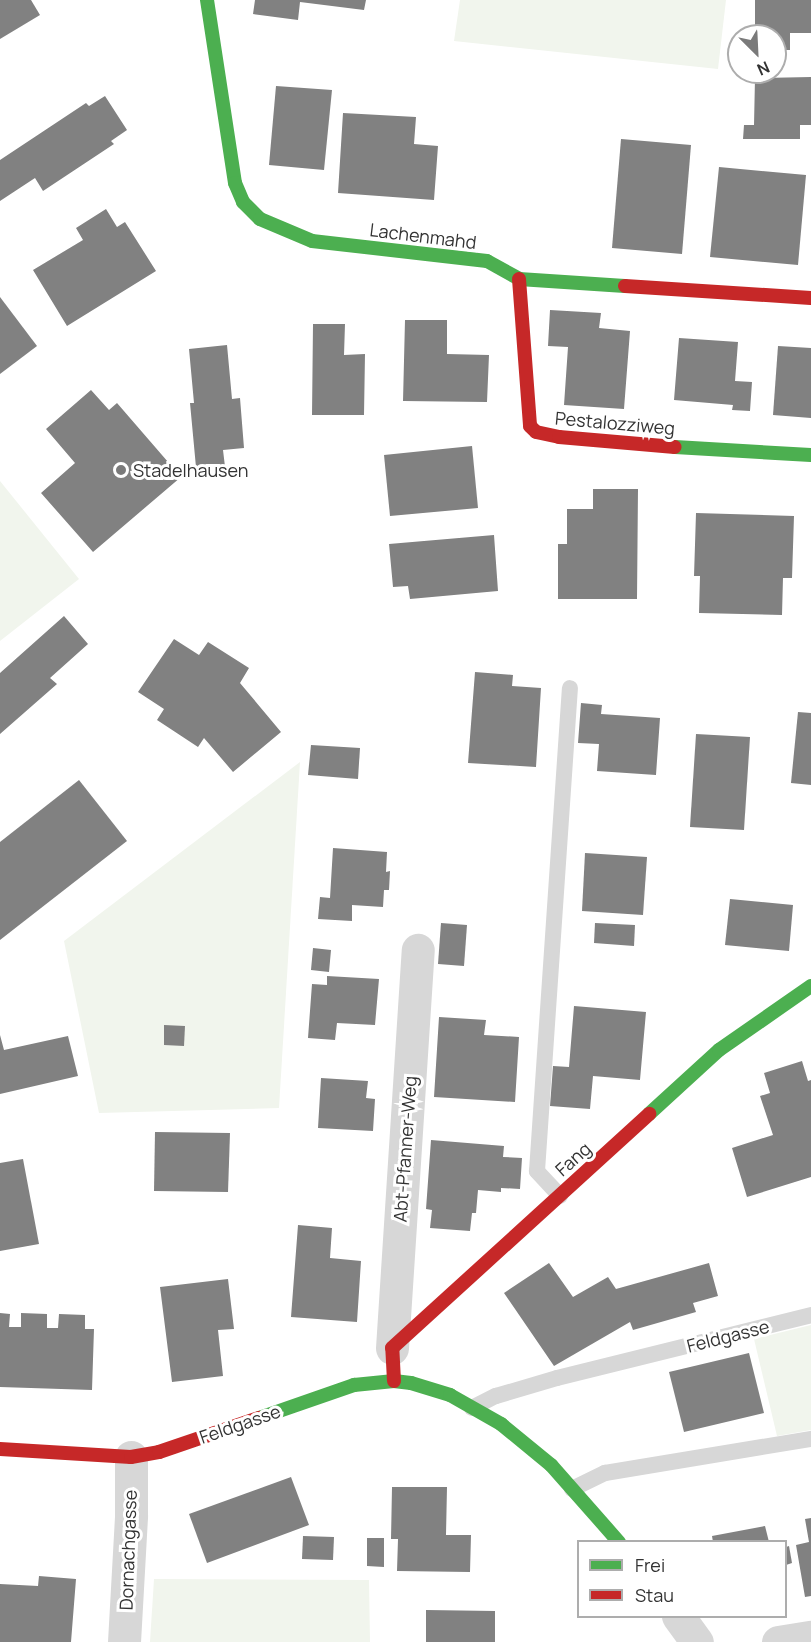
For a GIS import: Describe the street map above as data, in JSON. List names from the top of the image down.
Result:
{
  "streets": {
    "street": [
      "Lachenmahd",
      "Pestalozziweg",
      "Abt-Pfanner-Weg",
      "Fang",
      "Feldgasse",
      "Dornachgasse"
    ]
  },
  "crossings": [
    ["Lachenmahd", "Pestalozziweg"],
    ["Abt-Pfanner-Weg", "Fang"],
    ["Feldgasse", "Dornachgasse"]
  ],
  "places": ["Stadelhausen"],
  "legend": ["Frei", "Stau"],
  "north": "bottom right"
}
